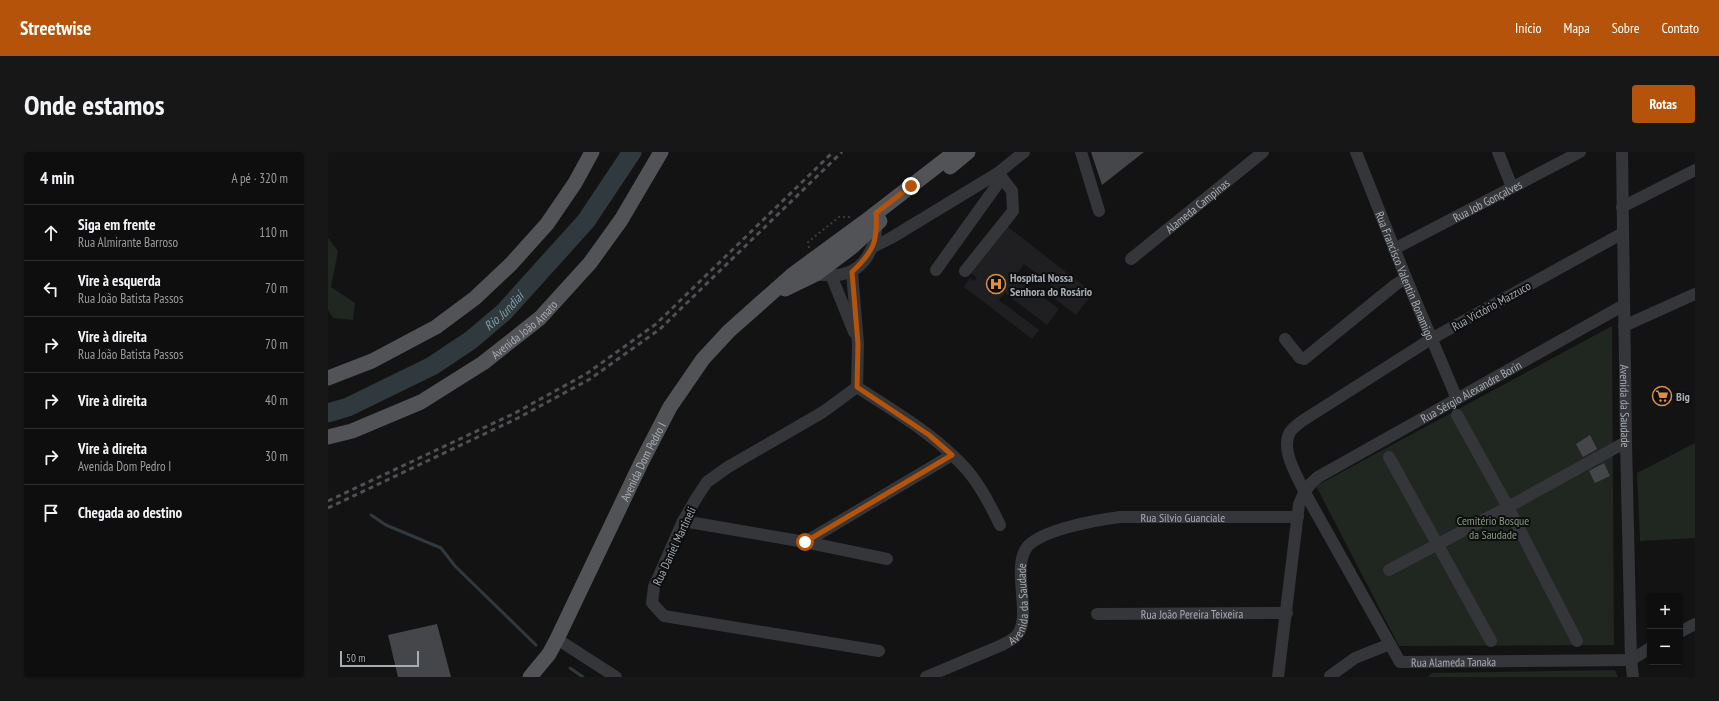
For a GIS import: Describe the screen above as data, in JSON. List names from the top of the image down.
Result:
{
  "streets": {
    "main road": ["Avenida João Amato", "Avenida Dom Pedro I"],
    "street": [
      "Rua Job Gonçalves",
      "Alameda Campinas",
      "Rua Francisco Valentin Bonamigo",
      "Rua Victório Mazzuco",
      "Rua Sérgio Alexandre Borin",
      "Avenida da Saudade",
      "Rua Silvio Guanciale",
      "Rua Daniel Martineli",
      "Rua João Pereira Teixeira",
      "Rua Alameda Tanaka"
    ]
  },
  "crossings": [
    ["Rua Job Gonçalves", "Rua Francisco Valentin Bonamigo"],
    ["Rua Francisco Valentin Bonamigo", "Rua Victório Mazzuco"],
    ["Rua Francisco Valentin Bonamigo", "Rua Sérgio Alexandre Borin"],
    ["Rua Victório Mazzuco", "Rua Sérgio Alexandre Borin"],
    ["Rua Victório Mazzuco", "Avenida da Saudade"],
    ["Rua Victório Mazzuco", "Rua Alameda Tanaka"],
    ["Rua Sérgio Alexandre Borin", "Avenida da Saudade"],
    ["Rua Sérgio Alexandre Borin", "Rua Alameda Tanaka"],
    ["Avenida da Saudade", "Rua Silvio Guanciale"],
    ["Avenida da Saudade", "Rua Alameda Tanaka"]
  ],
  "water": ["Rio Jundiaí"],
  "parks": ["Cemitério Bosque da Saudade"],
  "places": {
    "hospital": ["Hospital Nossa Senhora do Rosário"],
    "supermarket": ["Big"]
  },
  "scale_bar": "50 m",
  "page": {
    "header": "Streetwise",
    "nav": [
      "Início",
      "Mapa",
      "Sobre",
      "Contato"
    ],
    "buttons": "Rotas",
    "title": "Onde estamos",
    "heading": ["4 min", "A pé · 320 m"],
    "list": [
      ["Siga em frente", "Rua Almirante Barroso", "110 m"],
      ["Vire à esquerda", "Rua João Batista Passos", "70 m"],
      ["Vire à direita", "Rua João Batista Passos", "70 m"],
      ["Vire à direita", "40 m"],
      ["Vire à direita", "Avenida Dom Pedro I", "30 m"],
      "Chegada ao destino"
    ],
    "map_buttons": ["+", "−"],
    "scale": "50 m"
  }
}
